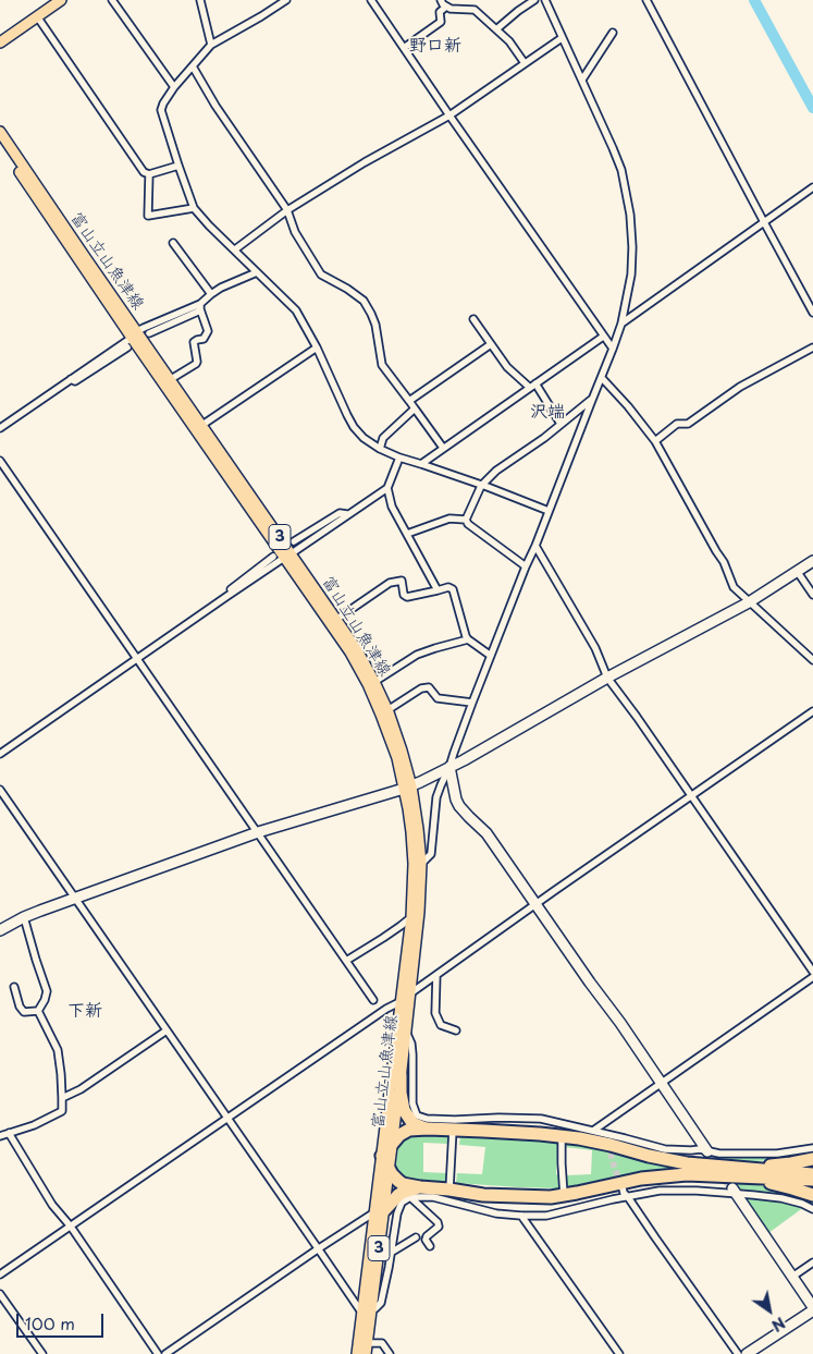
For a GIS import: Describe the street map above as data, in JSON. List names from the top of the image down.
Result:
{
  "streets": {
    "main road": ["富山立山魚津線", "3"]
  },
  "districts": ["野口新", "沢端", "下新"],
  "scale_bar": "100 m",
  "north": "bottom right"
}
